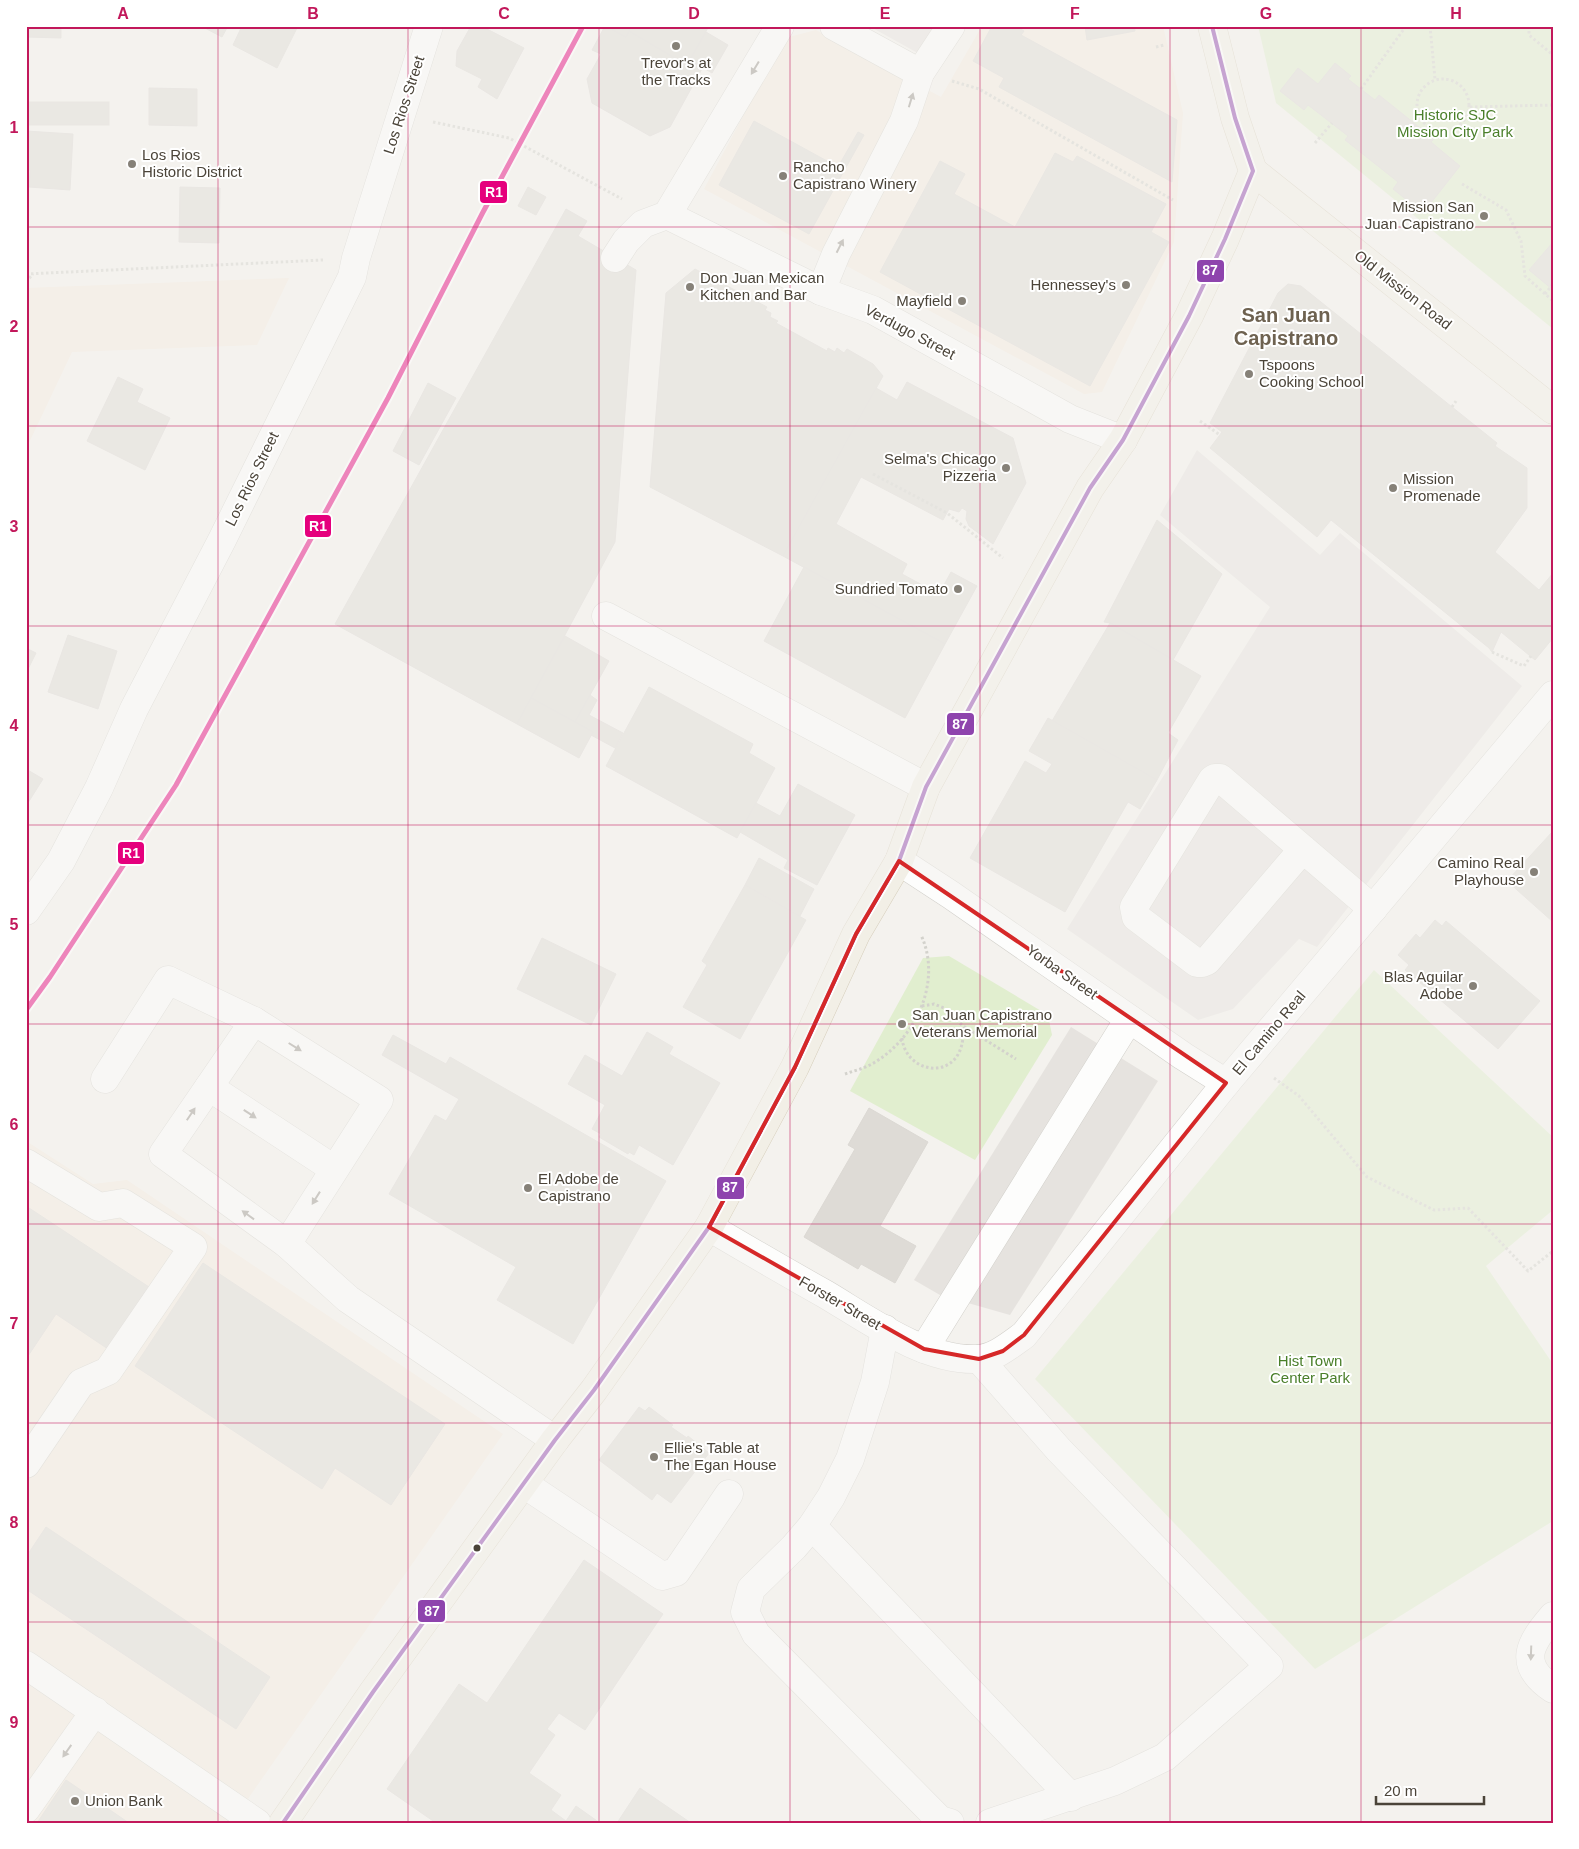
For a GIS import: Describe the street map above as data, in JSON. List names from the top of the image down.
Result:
{
  "streets": {
    "main road": ["Old Mission Road"],
    "street": [
      "Los Rios Street",
      "Verdugo Street",
      "Yorba Street",
      "El Camino Real",
      "Forster Street"
    ]
  },
  "crossings": [
    ["Yorba Street", "El Camino Real"],
    ["El Camino Real", "Forster Street"]
  ],
  "districts": ["San Juan Capistrano"],
  "parks": ["Historic SJC Mission City Park", "Hist Town Center Park"],
  "places": [
    "Trevor's at the Tracks",
    "Los Rios Historic District",
    "Rancho Capistrano Winery",
    "Mission San Juan Capistrano",
    "Hennessey's",
    "Don Juan Mexican Kitchen and Bar",
    "Mayfield",
    "Tspoons Cooking School",
    "Selma's Chicago Pizzeria",
    "Mission Promenade",
    "Sundried Tomato",
    "Camino Real Playhouse",
    "Blas Aguilar Adobe",
    "San Juan Capistrano Veterans Memorial",
    "El Adobe de Capistrano",
    "Ellie's Table at The Egan House",
    "Union Bank"
  ],
  "lines": ["transit line R1", "transit line 87"],
  "scale_bar": "20 m",
  "grid": {
    "columns": [
      "A",
      "B",
      "C",
      "D",
      "E",
      "F",
      "G",
      "H"
    ],
    "rows": [
      "1",
      "2",
      "3",
      "4",
      "5",
      "6",
      "7",
      "8",
      "9"
    ]
  }
}
